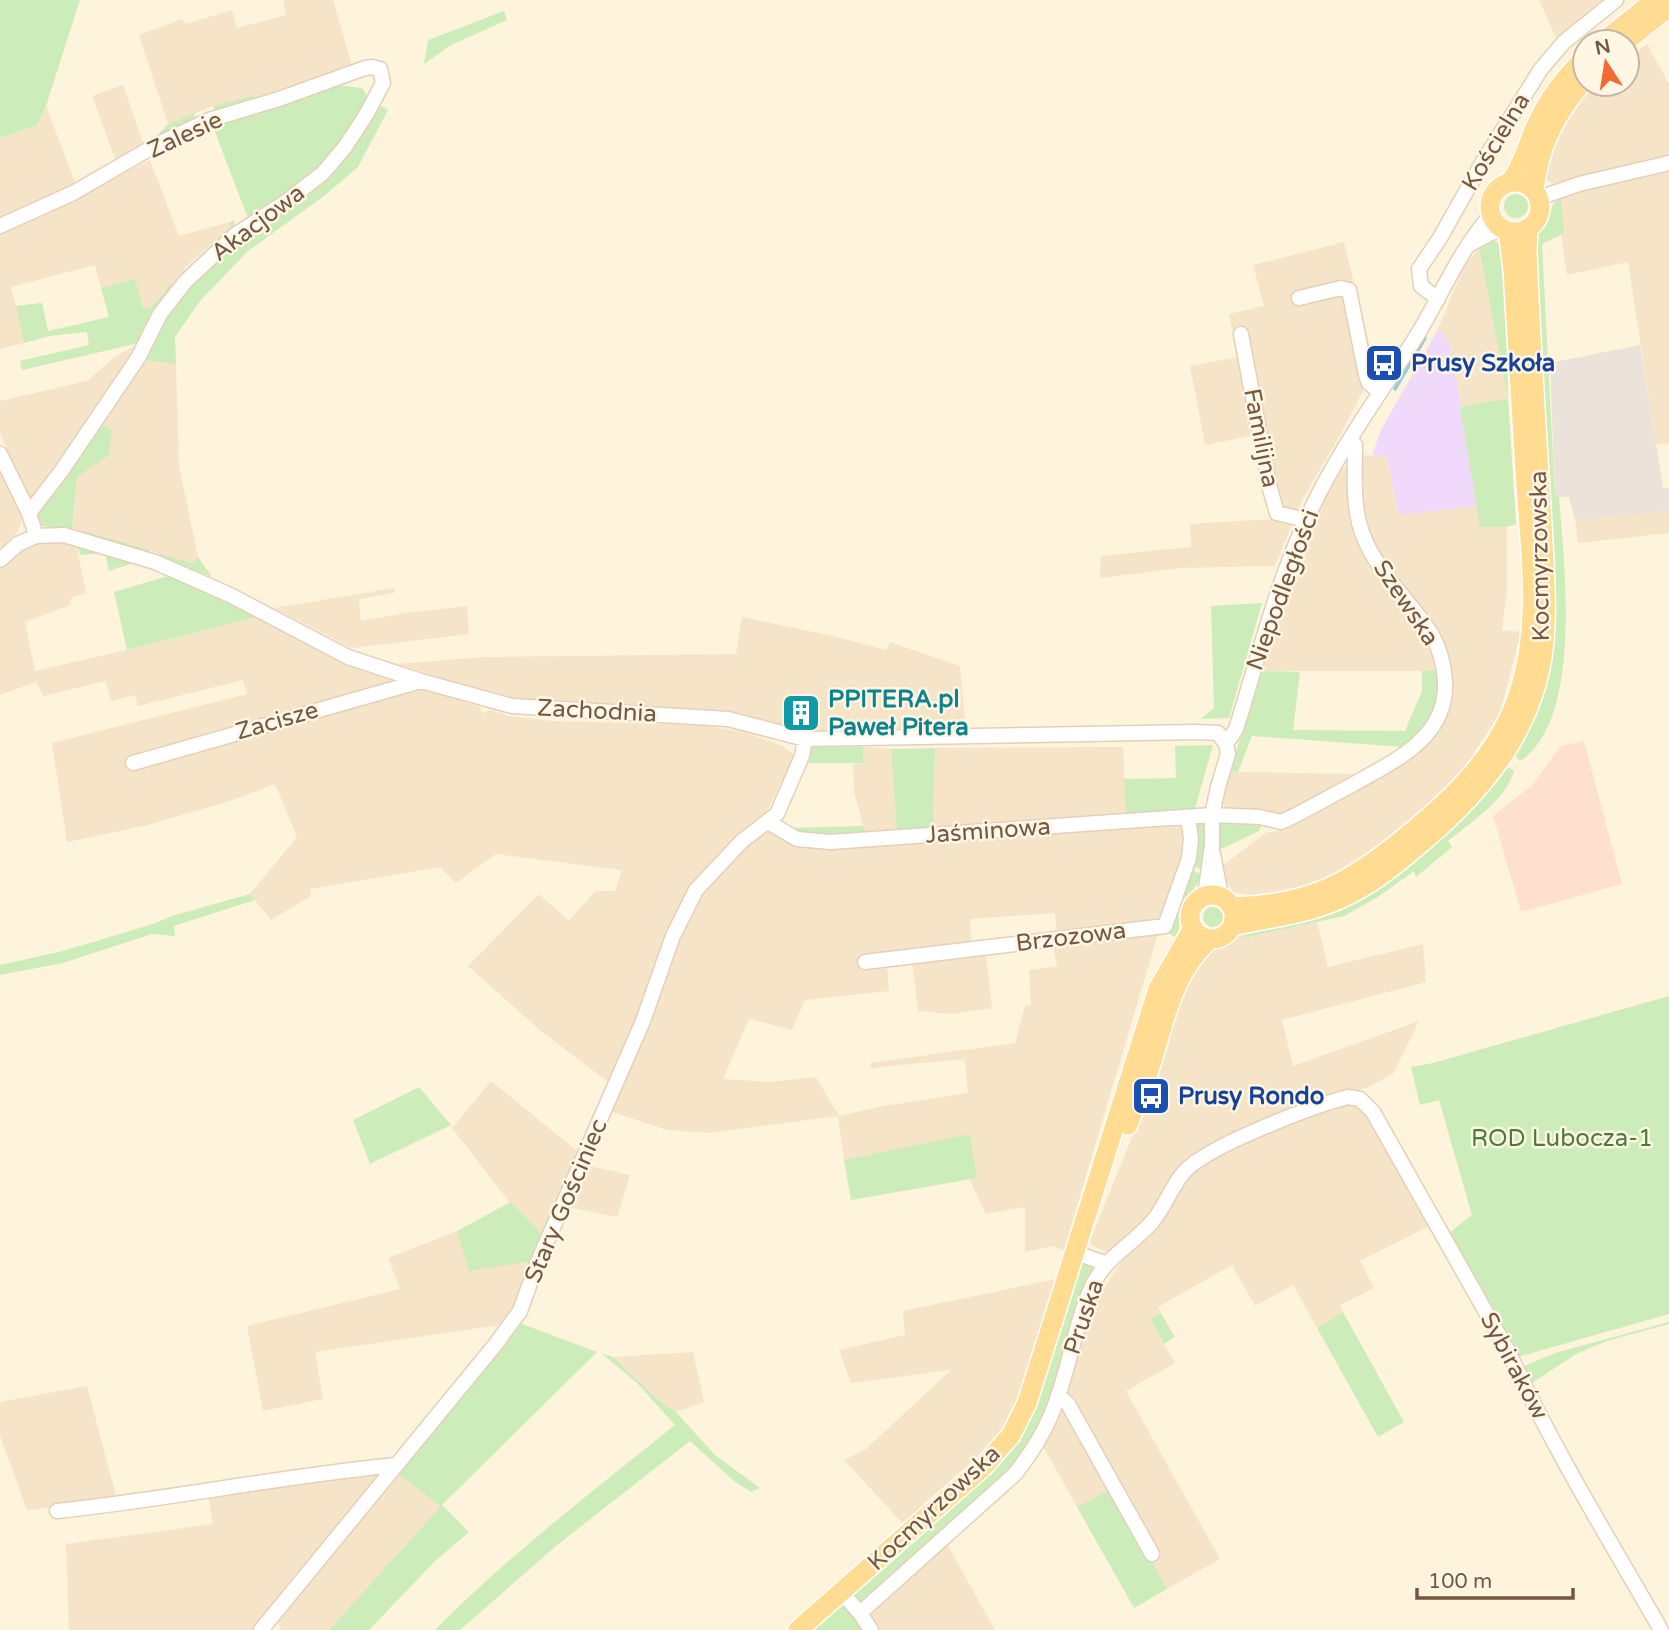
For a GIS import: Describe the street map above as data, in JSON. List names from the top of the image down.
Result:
{
  "streets": {
    "main road": ["Kocmyrzowska"],
    "street": [
      "Zalesie",
      "Kościelna",
      "Akacjowa",
      "Familijna",
      "Niepodległości",
      "Szewska",
      "Zachodnia",
      "Zacisze",
      "Jaśminowa",
      "Brzozowa",
      "Stary Gościniec",
      "Pruska",
      "Sybiraków"
    ]
  },
  "crossings": [
    ["Zalesie", "Akacjowa"],
    ["Kościelna", "Niepodległości"],
    ["Familijna", "Niepodległości"],
    ["Kocmyrzowska", "Niepodległości"],
    ["Niepodległości", "Szewska"],
    ["Niepodległości", "Zachodnia"],
    ["Niepodległości", "Jaśminowa"],
    ["Szewska", "Jaśminowa"],
    ["Zachodnia", "Zacisze"],
    ["Zachodnia", "Stary Gościniec"],
    ["Jaśminowa", "Brzozowa"],
    ["Jaśminowa", "Stary Gościniec"],
    ["Pruska", "Sybiraków"]
  ],
  "parks": ["ROD Lubocza-1"],
  "places": {
    "bus stop": ["Prusy Szkoła", "Prusy Rondo"],
    "building": ["PPITERA.pl Paweł Pitera"]
  },
  "scale_bar": "100 m",
  "north": "top"
}
